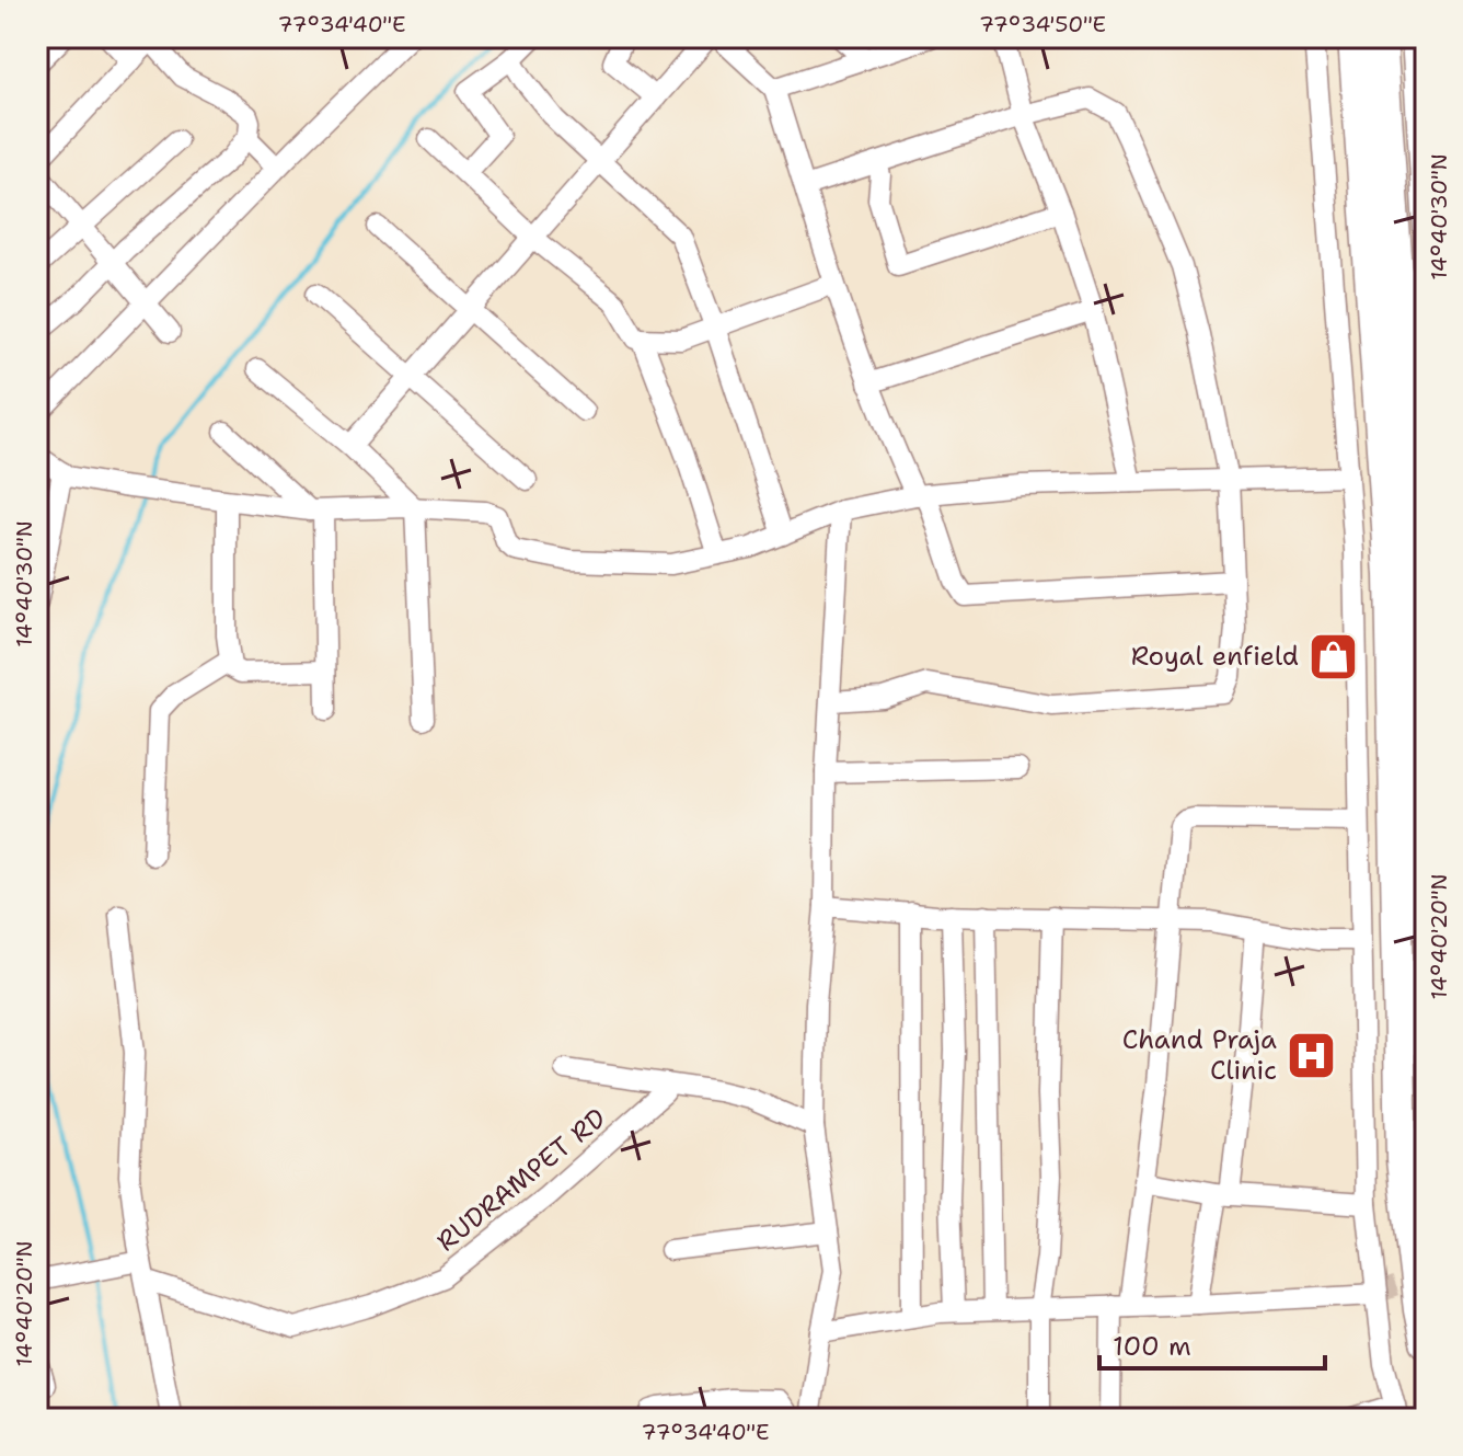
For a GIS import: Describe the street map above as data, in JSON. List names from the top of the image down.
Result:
{
  "streets": {
    "street": ["RUDRAMPET RD"]
  },
  "places": {
    "shop": ["Royal enfield"],
    "hospital": ["Chand Praja Clinic"]
  },
  "scale_bar": "100 m",
  "coordinates": [
    "77°34'40\"E",
    "77°34'50\"E",
    "14°40'30\"N",
    "14°40'20\"N"
  ]
}
